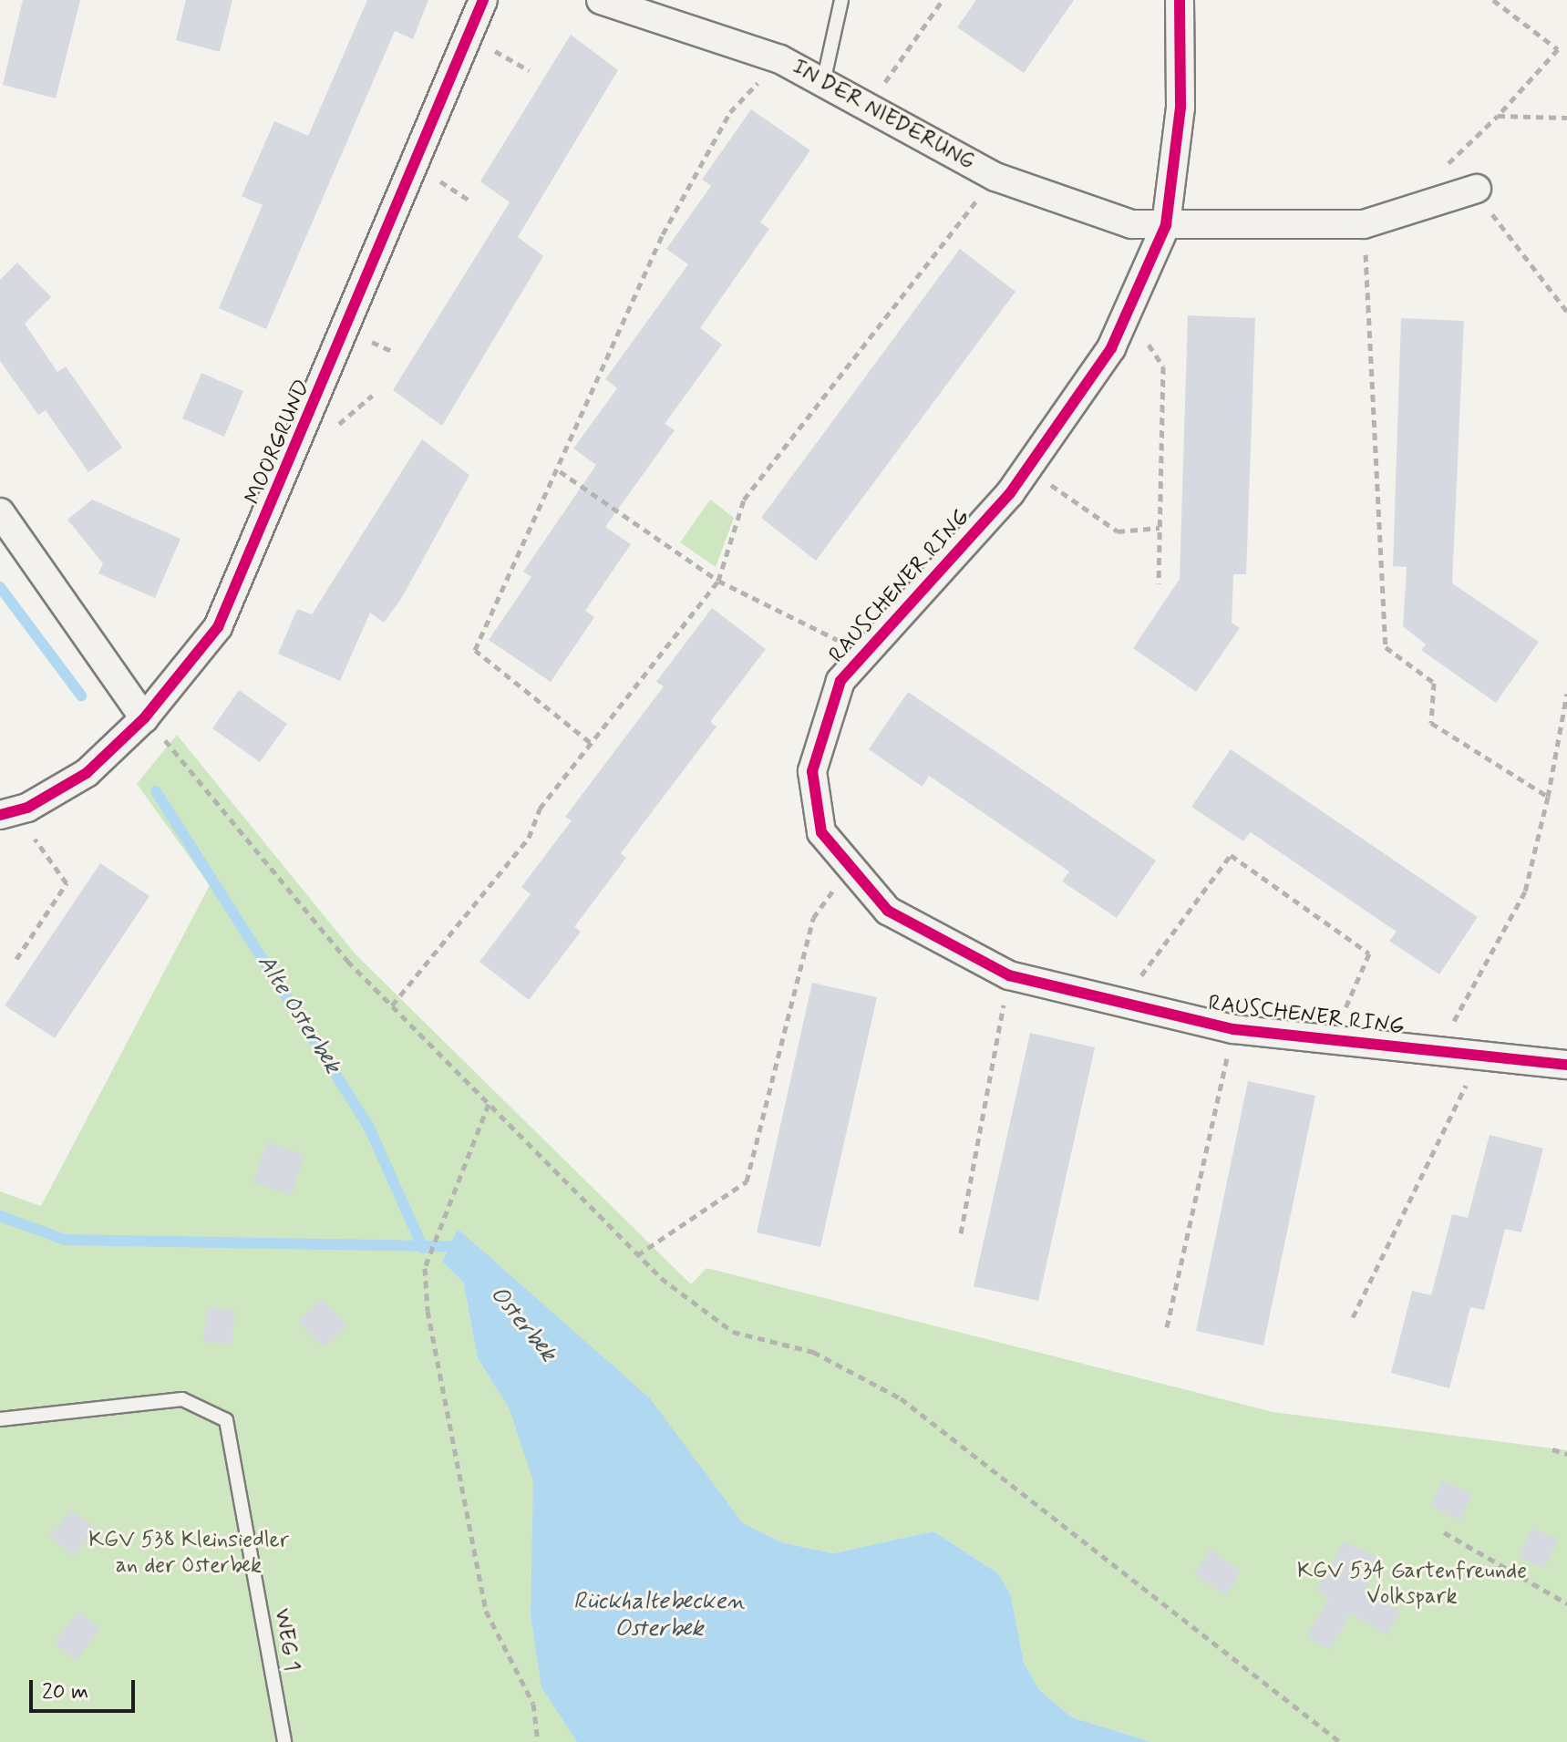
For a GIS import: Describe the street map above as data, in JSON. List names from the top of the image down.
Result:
{
  "streets": {
    "street": ["IN DER NIEDERUNG", "MOORGRUND", "RAUSCHENER RING"],
    "lane": ["WEG 1"]
  },
  "crossings": [
    ["IN DER NIEDERUNG", "RAUSCHENER RING"]
  ],
  "water": ["Alte Osterbek", "Osterbek", "Rückhaltebecken Osterbek"],
  "parks": ["KGV 538 Kleinsiedler an der Osterbek", "KGV 534 Gartenfreunde Volkspark"],
  "scale_bar": "20 m"
}
